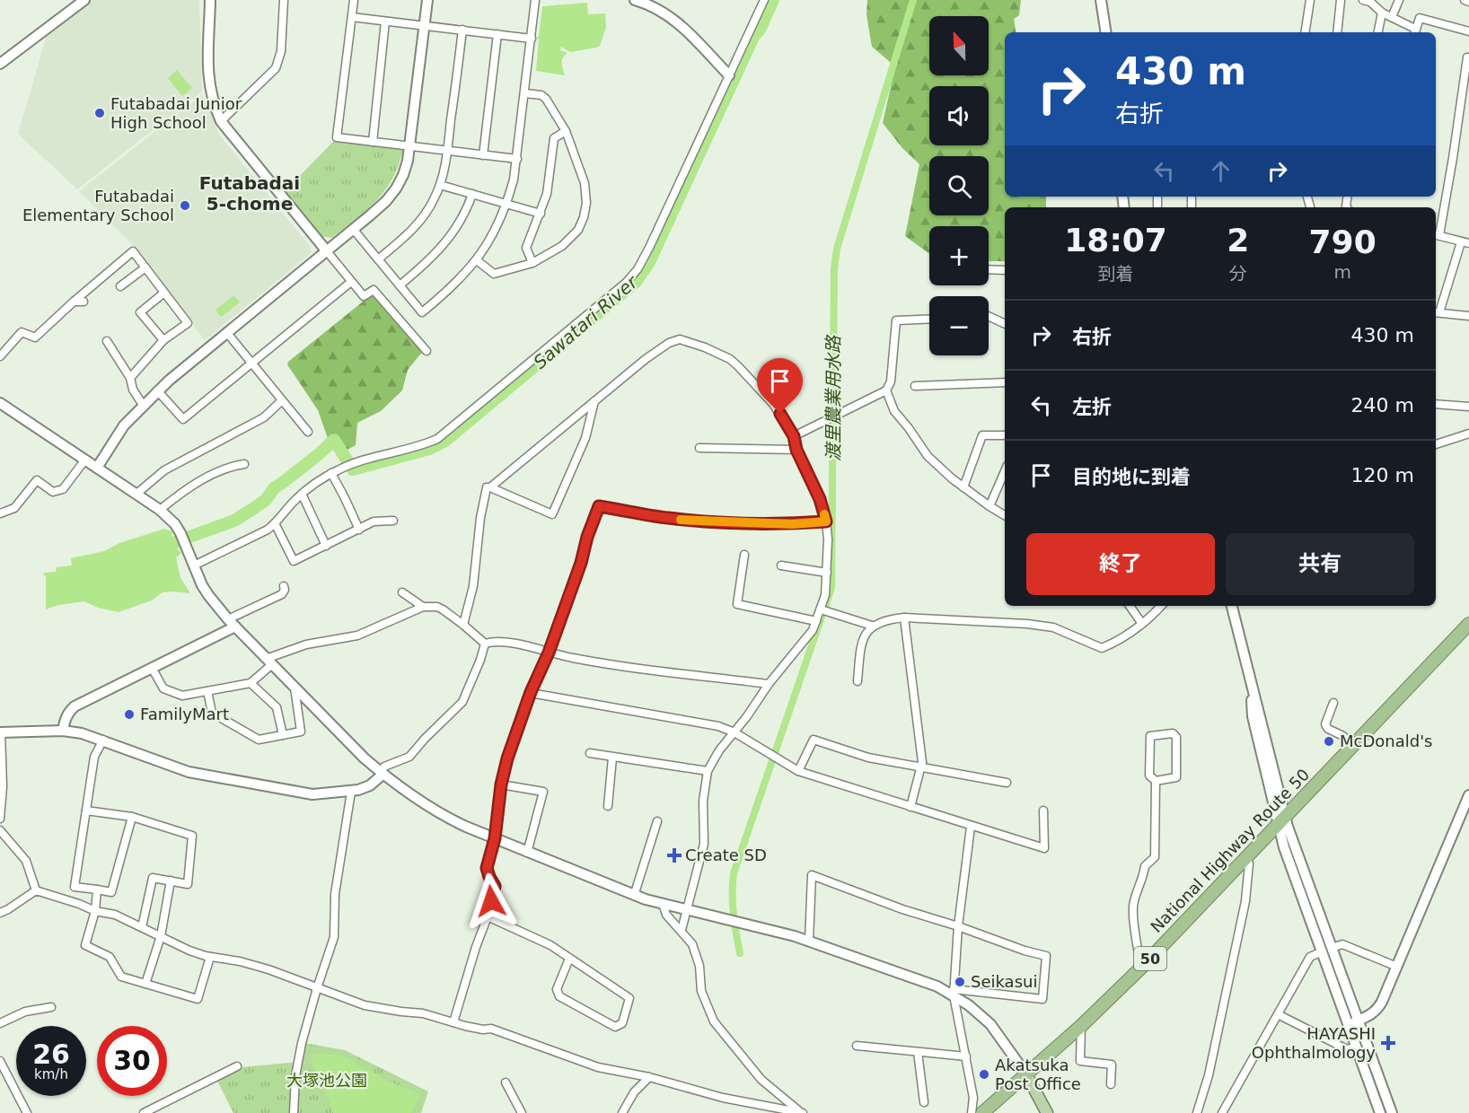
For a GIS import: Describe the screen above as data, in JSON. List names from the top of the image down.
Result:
{
  "streets": {
    "highway": ["National Highway Route 50", "50"]
  },
  "districts": ["Futabadai 5-chome"],
  "water": ["Sawatari River", "渡里農業用水路"],
  "parks": ["大塚池公園"],
  "places": {
    "other": [
      "Futabadai Junior High School",
      "Futabadai Elementary School",
      "FamilyMart",
      "McDonald's",
      "Seikasui",
      "Akatsuka Post Office"
    ],
    "health": ["Create SD", "HAYASHI Ophthalmology"]
  },
  "north": "top",
  "page": {
    "map_buttons": ["+", "−"],
    "turn": ["430 m", "右折"],
    "eta": [
      "18:07",
      "到着",
      "2",
      "分",
      "790",
      "m"
    ],
    "list": [
      {
        "name": "右折",
        "value": "430 m"
      },
      {
        "name": "左折",
        "value": "240 m"
      },
      {
        "name": "目的地に到着",
        "value": "120 m"
      }
    ],
    "buttons": ["終了", "共有"],
    "speed": "26 km/h",
    "limit": "30"
  }
}
